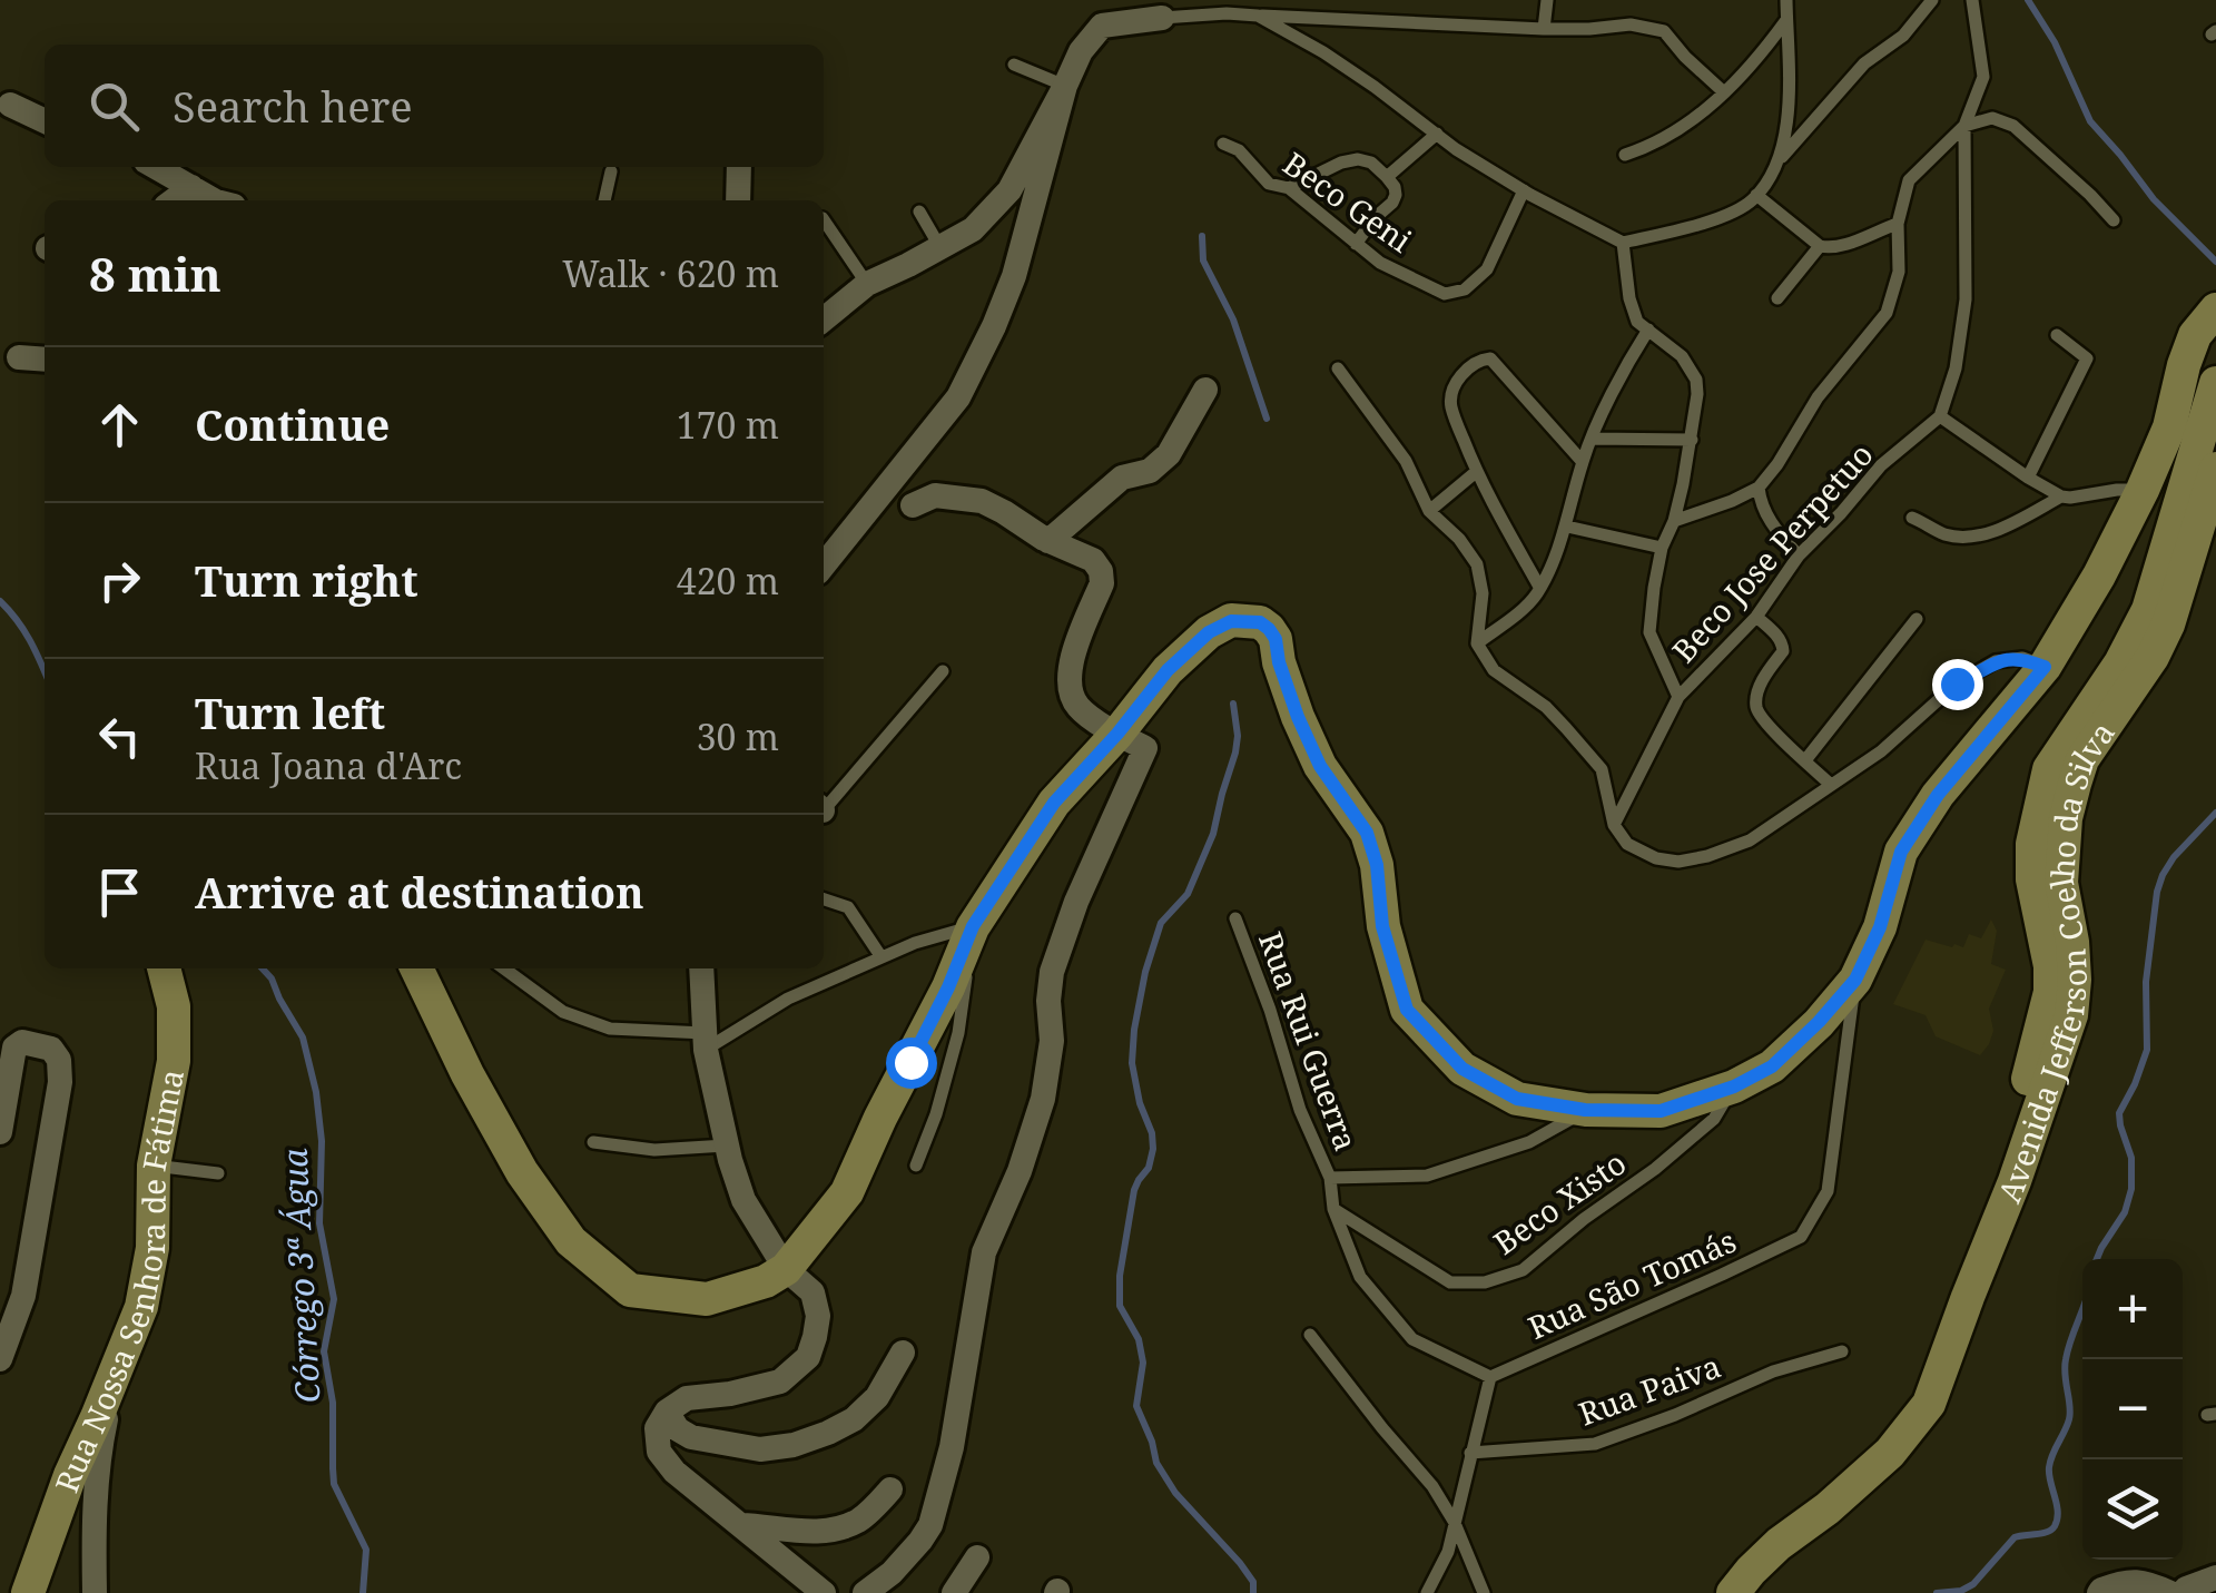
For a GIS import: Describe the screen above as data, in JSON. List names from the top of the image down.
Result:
{
  "streets": {
    "street": ["Avenida Jefferson Coelho da Silva", "Rua Nossa Senhora de Fátima"],
    "lane": [
      "Beco Geni",
      "Beco Jose Perpetuo",
      "Rua Rui Guerra",
      "Beco Xisto",
      "Rua São Tomás",
      "Rua Paiva"
    ]
  },
  "water": ["Córrego 3ª Água"],
  "page": {
    "search": "Search here",
    "heading": ["8 min", "Walk · 620 m"],
    "list": [
      ["Continue", "170 m"],
      ["Turn right", "420 m"],
      ["Turn left", "Rua Joana d'Arc", "30 m"],
      "Arrive at destination"
    ],
    "map_buttons": ["+", "−"]
  }
}
